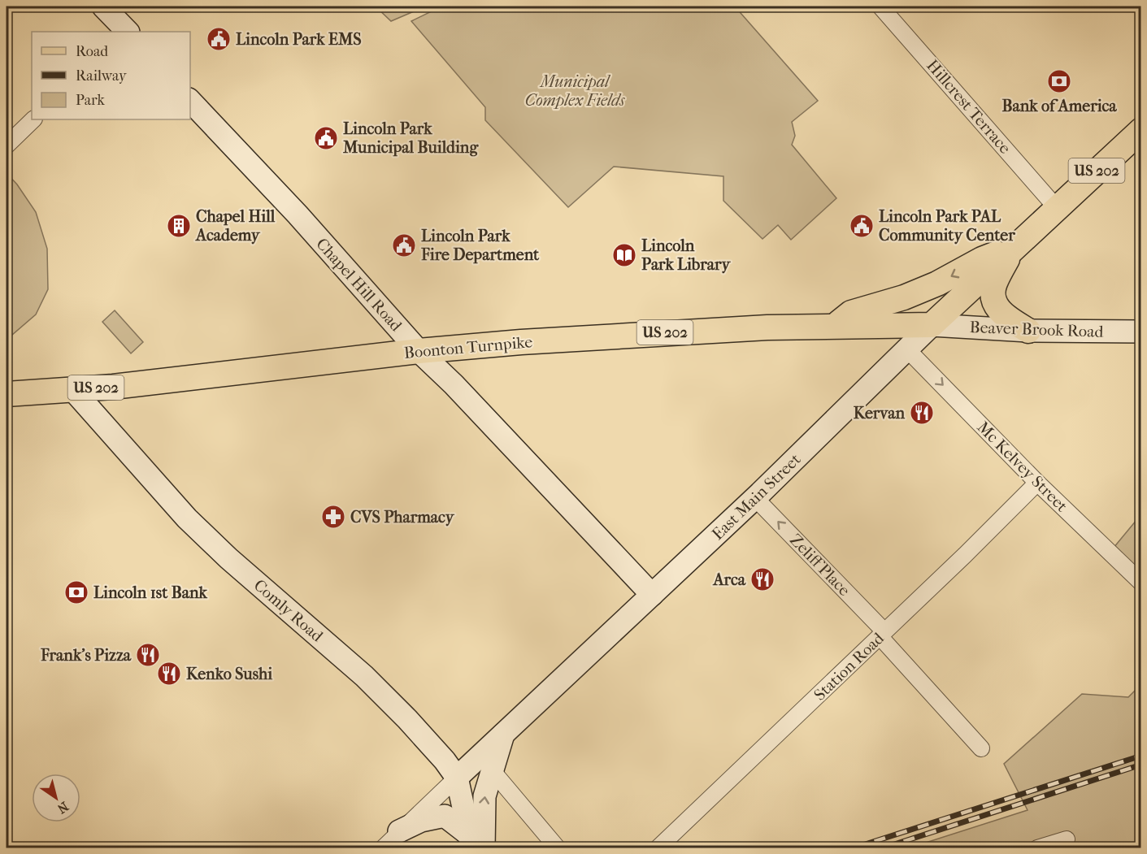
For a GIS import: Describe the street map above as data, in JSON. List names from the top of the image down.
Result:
{
  "streets": {
    "main road": [
      "US 202",
      "Chapel Hill Road",
      "Beaver Brook Road",
      "Boonton Turnpike",
      "East Main Street",
      "Comly Road"
    ],
    "street": [
      "Hillcrest Terrace",
      "Mc Kelvey Street",
      "Zeliff Place",
      "Station Road"
    ]
  },
  "crossings": [
    ["Hillcrest Terrace", "US 202"],
    ["Hillcrest Terrace", "East Main Street"],
    ["US 202", "Boonton Turnpike"],
    ["US 202", "East Main Street"],
    ["Chapel Hill Road", "Boonton Turnpike"],
    ["Chapel Hill Road", "East Main Street"],
    ["Beaver Brook Road", "Boonton Turnpike"],
    ["Beaver Brook Road", "East Main Street"],
    ["Boonton Turnpike", "East Main Street"],
    ["Boonton Turnpike", "Comly Road"],
    ["Mc Kelvey Street", "East Main Street"],
    ["Mc Kelvey Street", "Station Road"],
    ["East Main Street", "Zeliff Place"],
    ["East Main Street", "Comly Road"],
    ["Zeliff Place", "Station Road"]
  ],
  "one_way": ["Mc Kelvey Street", "Zeliff Place"],
  "parks": ["Municipal Complex Fields"],
  "places": {
    "public building": [
      "Lincoln Park EMS",
      "Lincoln Park Municipal Building",
      "Lincoln Park PAL Community Center",
      "Lincoln Park Fire Department"
    ],
    "bank": ["Bank of America", "Lincoln 1st Bank"],
    "building": ["Chapel Hill Academy"],
    "library": ["Lincoln Park Library"],
    "restaurant": [
      "Kervan",
      "Arca",
      "Frank's Pizza",
      "Kenko Sushi"
    ],
    "pharmacy": ["CVS Pharmacy"]
  },
  "legend": ["Road", "Railway", "Park"],
  "north": "bottom right"
}
